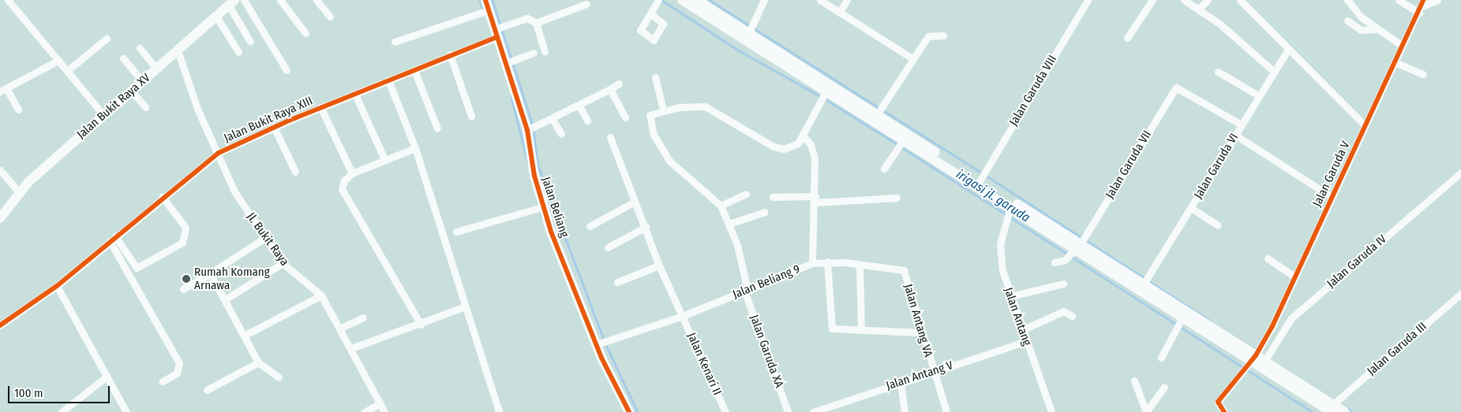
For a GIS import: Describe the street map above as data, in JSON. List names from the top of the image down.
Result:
{
  "streets": {
    "main road": ["Jalan Bukit Raya XV", "Jalan Beliang"],
    "street": [
      "Jalan Garuda VIII",
      "Jalan Bukit Raya XIII",
      "Jalan Garuda VII",
      "Jalan Garuda VI",
      "Jalan Garuda V",
      "Jl. Bukit Raya",
      "Jalan Garuda IV",
      "Jalan Beliang 9",
      "Jalan Antang",
      "Jalan Antang VA",
      "Jalan Garuda III",
      "Jalan Garuda XA",
      "Jalan Kenari II",
      "Jalan Antang V"
    ]
  },
  "crossings": [
    ["Jalan Bukit Raya XV", "Jl. Bukit Raya"],
    ["Jalan Bukit Raya XIII", "Jalan Beliang"],
    ["Jalan Bukit Raya XIII", "Jl. Bukit Raya"],
    ["Jalan Garuda VII", "Jalan Garuda VI"],
    ["Jalan Beliang", "Jalan Beliang 9"],
    ["Jalan Beliang 9", "Jalan Garuda XA"],
    ["Jalan Beliang 9", "Jalan Kenari II"],
    ["Jalan Antang", "Jalan Antang V"],
    ["Jalan Antang VA", "Jalan Antang V"]
  ],
  "water": ["irigasi jl. garuda"],
  "places": ["Rumah Komang Arnawa"],
  "scale_bar": "100 m"
}
